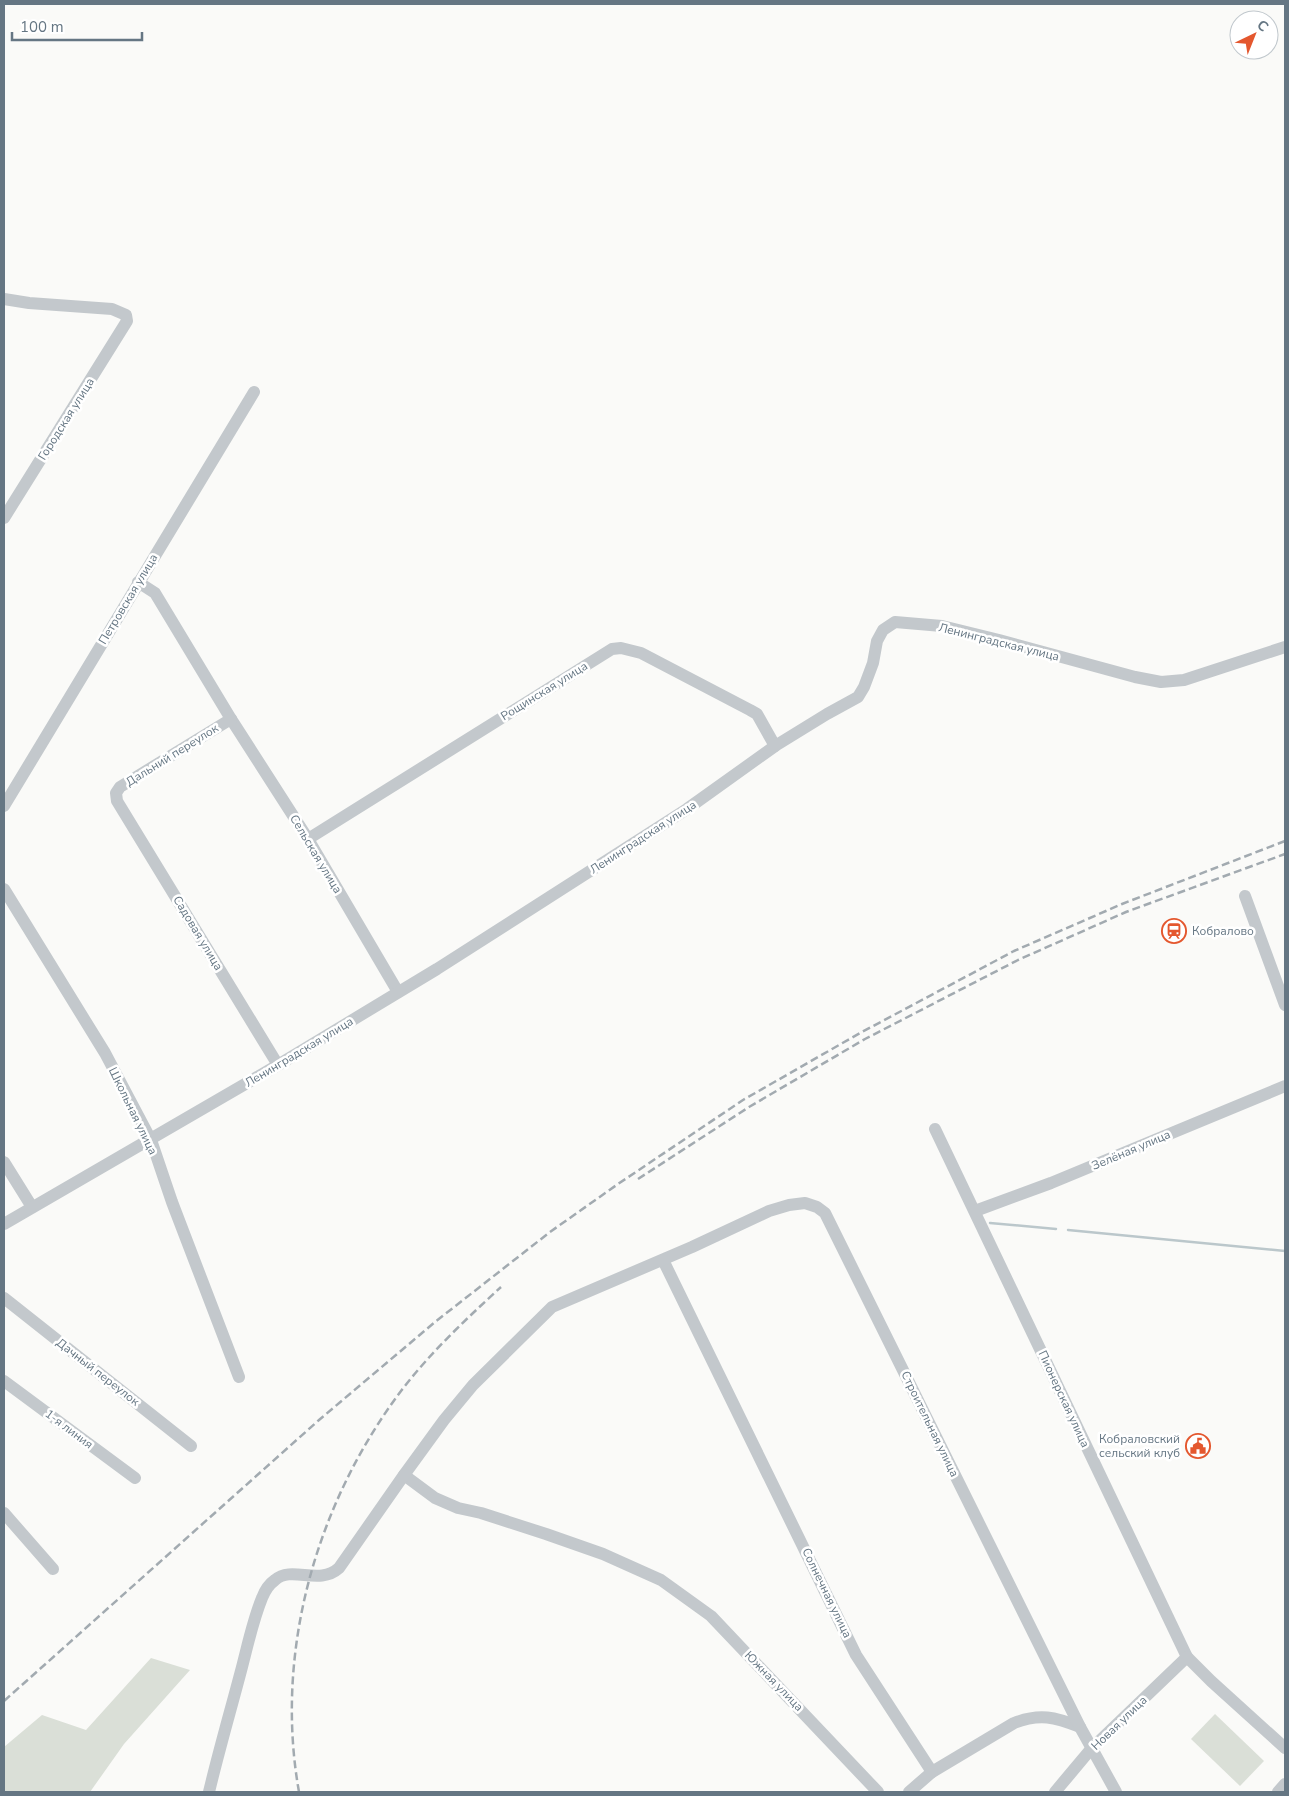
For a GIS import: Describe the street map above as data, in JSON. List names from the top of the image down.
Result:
{
  "streets": {
    "street": [
      "Городская улица",
      "Петровская улица",
      "Ленинградская улица",
      "Рощинская улица",
      "Дальний переулок",
      "Сельская улица",
      "Садовая улица",
      "Школьная улица",
      "Зелёная улица",
      "Дачный переулок",
      "Пионерская улица",
      "Строительная улица",
      "1-я линия",
      "Солнечная улица",
      "Южная улица",
      "Новая улица"
    ]
  },
  "crossings": [
    ["Петровская улица", "Сельская улица"],
    ["Ленинградская улица", "Рощинская улица"],
    ["Ленинградская улица", "Сельская улица"],
    ["Ленинградская улица", "Садовая улица"],
    ["Ленинградская улица", "Школьная улица"],
    ["Рощинская улица", "Сельская улица"],
    ["Дальний переулок", "Сельская улица"],
    ["Дальний переулок", "Садовая улица"],
    ["Зелёная улица", "Пионерская улица"],
    ["Пионерская улица", "Новая улица"],
    ["Строительная улица", "Солнечная улица"],
    ["Строительная улица", "Южная улица"],
    ["Строительная улица", "Новая улица"]
  ],
  "places": {
    "station": ["Кобралово"],
    "public building": ["Кобраловский сельский клуб"]
  },
  "scale_bar": "100 m",
  "north": "top right"
}
